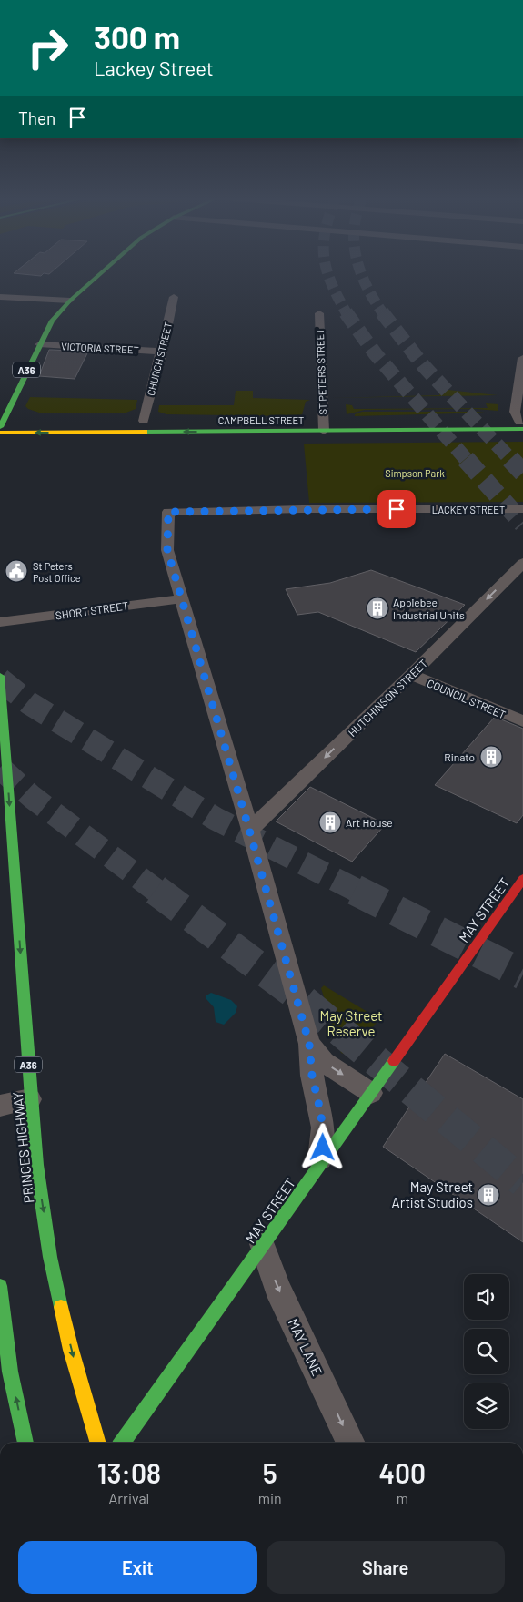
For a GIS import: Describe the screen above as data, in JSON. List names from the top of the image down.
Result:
{
  "streets": {
    "main road": [
      "A36",
      "CAMPBELL STREET",
      "MAY STREET",
      "PRINCES HIGHWAY"
    ],
    "street": [
      "VICTORIA STREET",
      "CHURCH STREET",
      "ST PETERS STREET",
      "LACKEY STREET",
      "SHORT STREET",
      "HUTCHINSON STREET",
      "COUNCIL STREET",
      "MAY LANE"
    ]
  },
  "crossings": [
    ["VICTORIA STREET", "CHURCH STREET"],
    ["VICTORIA STREET", "A36"],
    ["CHURCH STREET", "CAMPBELL STREET"],
    ["ST PETERS STREET", "CAMPBELL STREET"],
    ["LACKEY STREET", "SHORT STREET"],
    ["HUTCHINSON STREET", "COUNCIL STREET"],
    ["MAY STREET", "MAY LANE"]
  ],
  "one_way": ["HUTCHINSON STREET", "PRINCES HIGHWAY", "MAY LANE"],
  "parks": ["Simpson Park", "May Street Reserve"],
  "places": {
    "public building": ["St Peters Post Office"],
    "building": [
      "Applebee Industrial Units",
      "Rinato",
      "Art House",
      "May Street Artist Studios"
    ]
  },
  "page": {
    "turn": ["300 m", "Lackey Street"],
    "then": "Then",
    "eta": [
      "13:08",
      "Arrival",
      "5",
      "min",
      "400",
      "m"
    ],
    "buttons": ["Exit", "Share"]
  }
}
